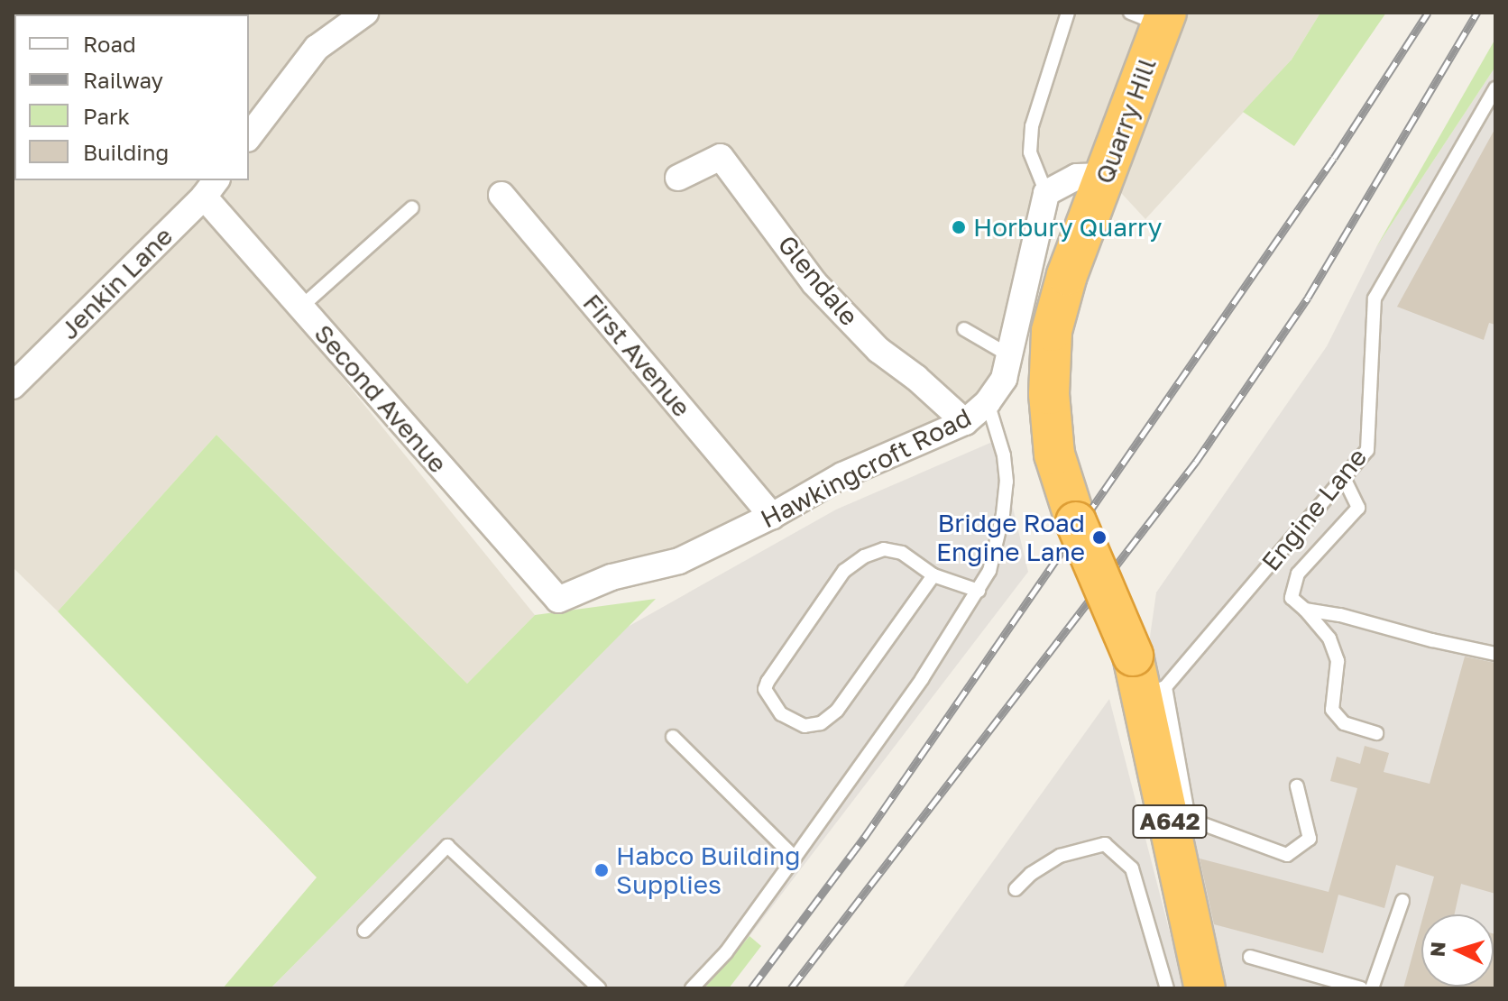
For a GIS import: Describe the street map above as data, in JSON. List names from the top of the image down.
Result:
{
  "streets": {
    "highway": ["Quarry Hill", "A642"],
    "street": [
      "Glendale",
      "Jenkin Lane",
      "First Avenue",
      "Second Avenue",
      "Hawkingcroft Road"
    ],
    "lane": ["Engine Lane"]
  },
  "crossings": [
    ["Quarry Hill", "Engine Lane"],
    ["Quarry Hill", "A642"],
    ["Glendale", "Hawkingcroft Road"],
    ["Jenkin Lane", "Second Avenue"],
    ["First Avenue", "Hawkingcroft Road"],
    ["Second Avenue", "Hawkingcroft Road"],
    ["Engine Lane", "A642"]
  ],
  "places": ["Horbury Quarry", "Bridge Road Engine Lane", "Habco Building Supplies"],
  "legend": [
    "Road",
    "Railway",
    "Park",
    "Building"
  ],
  "north": "left"
}
